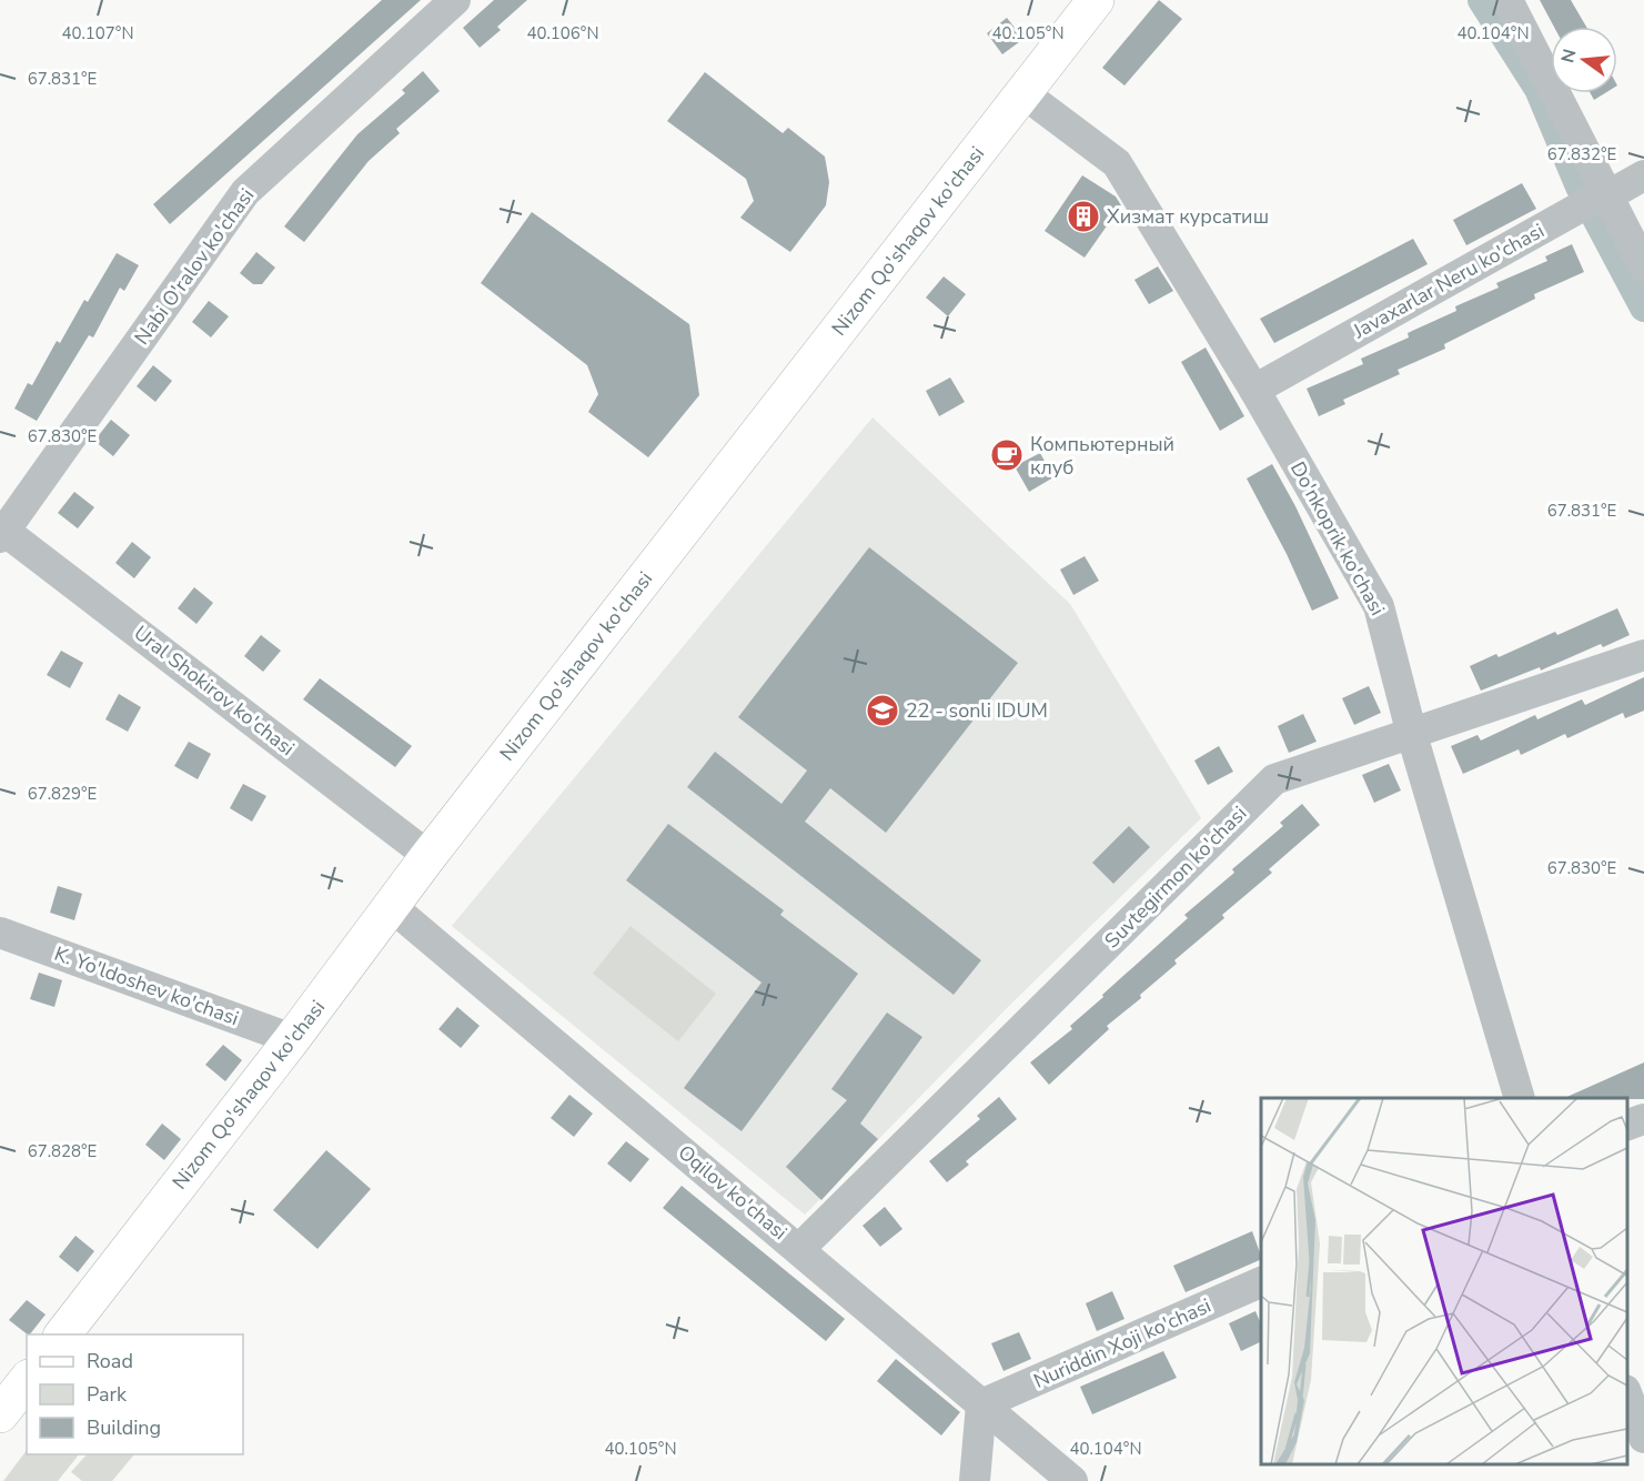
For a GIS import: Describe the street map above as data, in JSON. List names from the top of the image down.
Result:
{
  "streets": {
    "main road": ["Nizom Qo'shaqov ko'chasi"],
    "street": [
      "Nabi O'ralov ko'chasi",
      "Javaxarlar Neru ko'chasi",
      "Do'nkoprik ko'chasi",
      "Ural Shokirov ko'chasi",
      "Suvtegirmon ko'chasi",
      "K. Yo'ldoshev ko'chasi",
      "Oqilov ko'chasi",
      "Nuriddin Xoji ko'chasi"
    ]
  },
  "crossings": [
    ["Nizom Qo'shaqov ko'chasi", "Do'nkoprik ko'chasi"],
    ["Nizom Qo'shaqov ko'chasi", "Ural Shokirov ko'chasi"],
    ["Nizom Qo'shaqov ko'chasi", "K. Yo'ldoshev ko'chasi"],
    ["Nizom Qo'shaqov ko'chasi", "Oqilov ko'chasi"],
    ["Nabi O'ralov ko'chasi", "Ural Shokirov ko'chasi"],
    ["Javaxarlar Neru ko'chasi", "Do'nkoprik ko'chasi"],
    ["Do'nkoprik ko'chasi", "Suvtegirmon ko'chasi"],
    ["Suvtegirmon ko'chasi", "Oqilov ko'chasi"],
    ["Oqilov ko'chasi", "Nuriddin Xoji ko'chasi"]
  ],
  "places": {
    "building": ["Хизмат курсатиш"],
    "cafe": ["Компьютерный клуб"],
    "school or university": ["22 - sonli IDUM"]
  },
  "legend": ["Road", "Park", "Building"],
  "north": "left",
  "coordinates": [
    "40.107°N",
    "40.106°N",
    "40.105°N",
    "40.104°N",
    "67.831°E",
    "67.832°E",
    "67.830°E",
    "67.829°E",
    "67.828°E"
  ]
}
